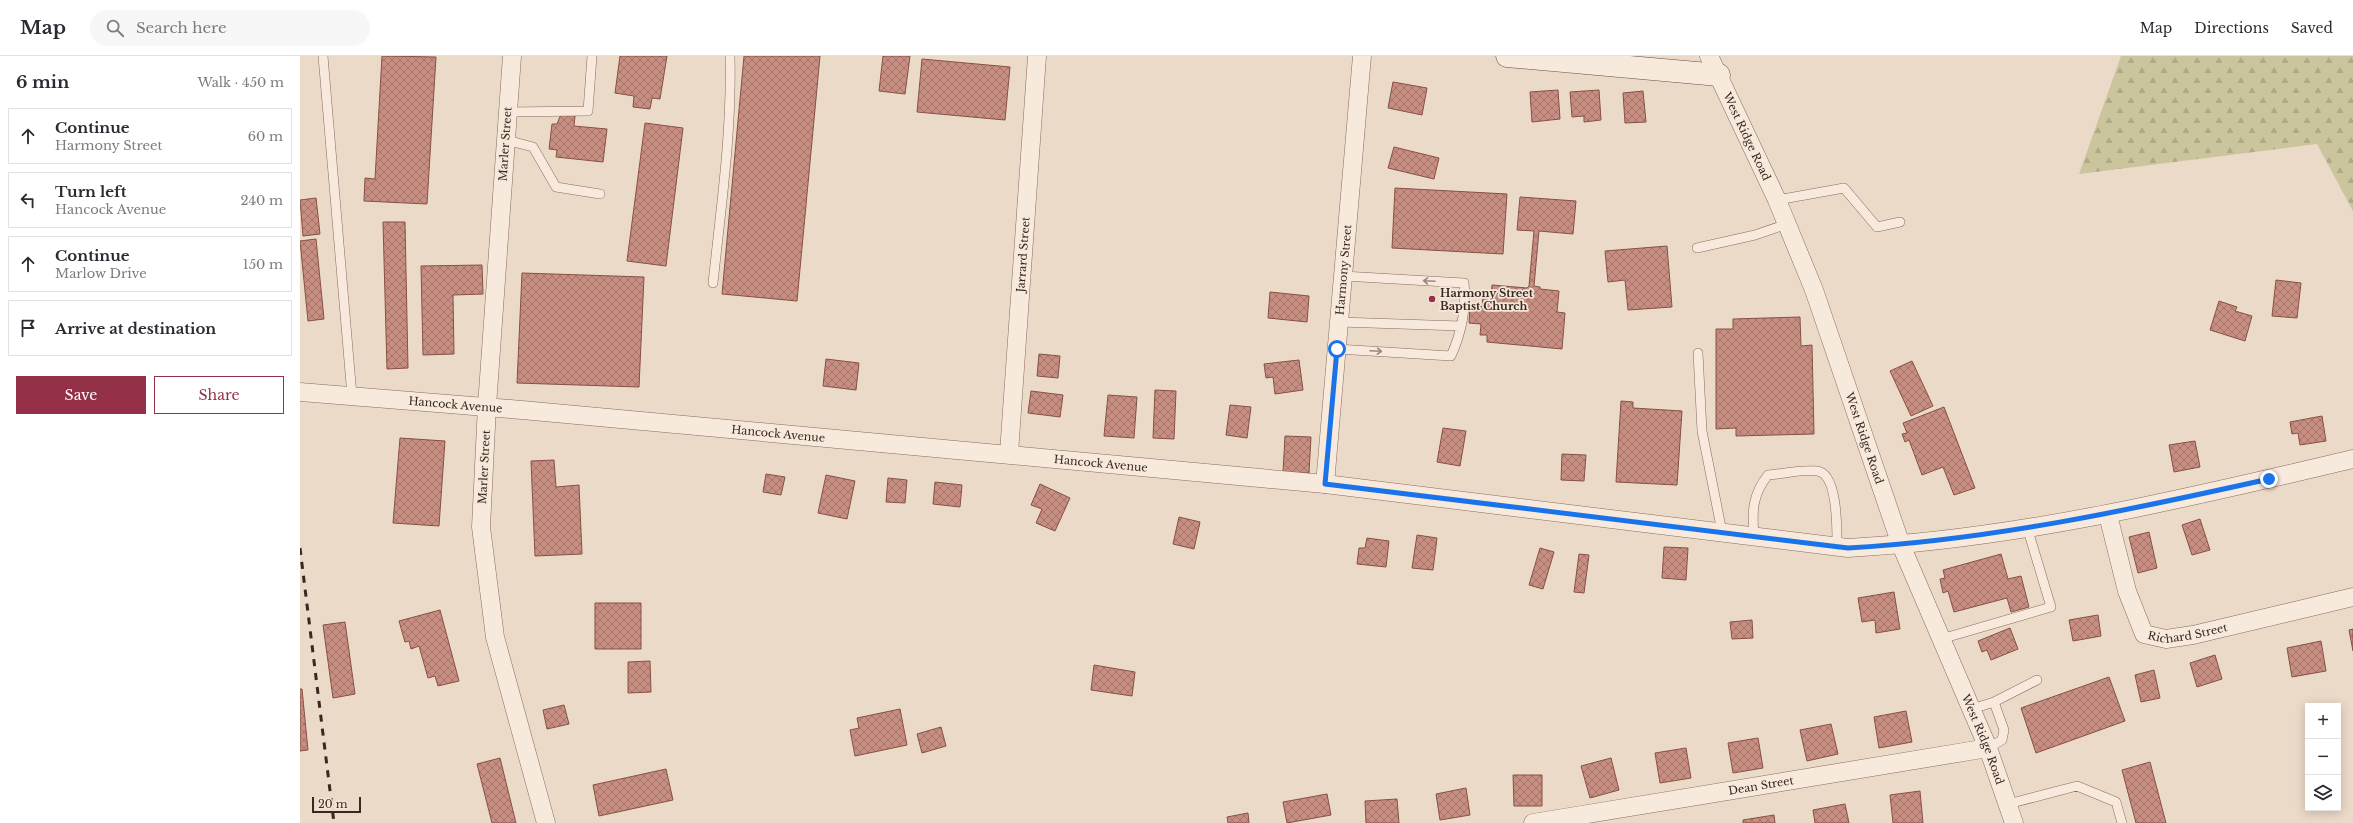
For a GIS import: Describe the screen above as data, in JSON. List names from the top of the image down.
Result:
{
  "streets": {
    "street": [
      "West Ridge Road",
      "Marler Street",
      "Jarrard Street",
      "Harmony Street",
      "Hancock Avenue",
      "Richard Street",
      "Dean Street"
    ]
  },
  "crossings": [
    ["West Ridge Road", "Hancock Avenue"],
    ["West Ridge Road", "Dean Street"],
    ["Marler Street", "Hancock Avenue"],
    ["Jarrard Street", "Hancock Avenue"],
    ["Harmony Street", "Hancock Avenue"],
    ["Hancock Avenue", "Richard Street"]
  ],
  "places": ["Harmony Street Baptist Church"],
  "scale_bar": "20 m",
  "page": {
    "header": "Map",
    "search": "Search here",
    "nav": ["Map", "Directions", "Saved"],
    "heading": ["6 min", "Walk · 450 m"],
    "list": [
      ["Continue", "Harmony Street", "60 m"],
      ["Turn left", "Hancock Avenue", "240 m"],
      ["Continue", "Marlow Drive", "150 m"],
      "Arrive at destination"
    ],
    "buttons": ["Save", "Share"],
    "map_buttons": ["+", "−"],
    "scale": "20 m"
  }
}
